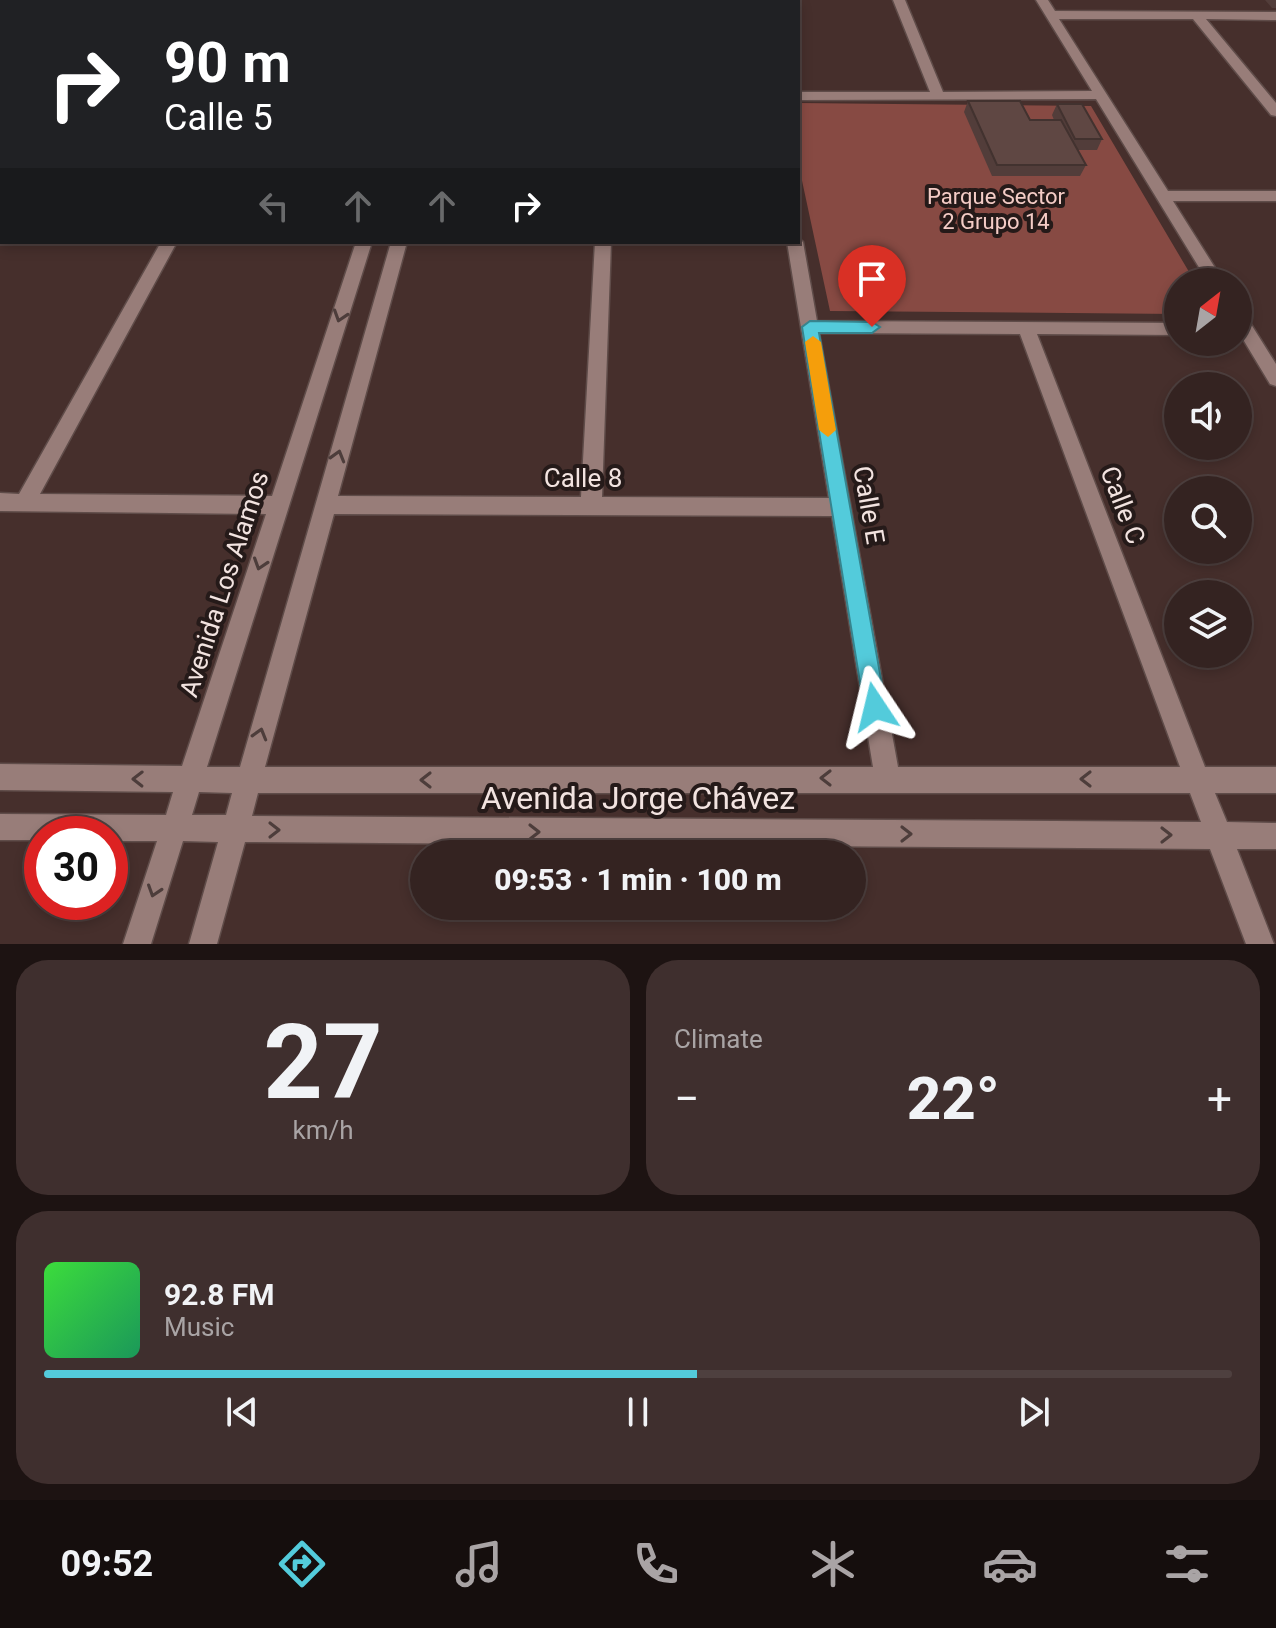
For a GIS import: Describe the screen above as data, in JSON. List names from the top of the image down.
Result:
{
  "streets": {
    "street": [
      "Calle 8",
      "Calle E",
      "Calle C",
      "Avenida Los Alamos",
      "Avenida Jorge Chávez"
    ]
  },
  "crossings": [
    ["Calle 8", "Calle E"],
    ["Calle E", "Avenida Jorge Chávez"],
    ["Calle C", "Avenida Jorge Chávez"],
    ["Avenida Los Alamos", "Avenida Jorge Chávez"]
  ],
  "parks": ["Parque Sector 2 Grupo 14"],
  "north": "top right",
  "page": {
    "turn": ["90 m", "Calle 5"],
    "limit": "30",
    "trip": "09:53 · 1 min · 100 m",
    "tile": [
      ["27", "km/h"],
      "Climate"
    ],
    "heat": ["−", "22°", "+"],
    "song": ["92.8 FM", "Music"],
    "tabs": "09:52"
  }
}
